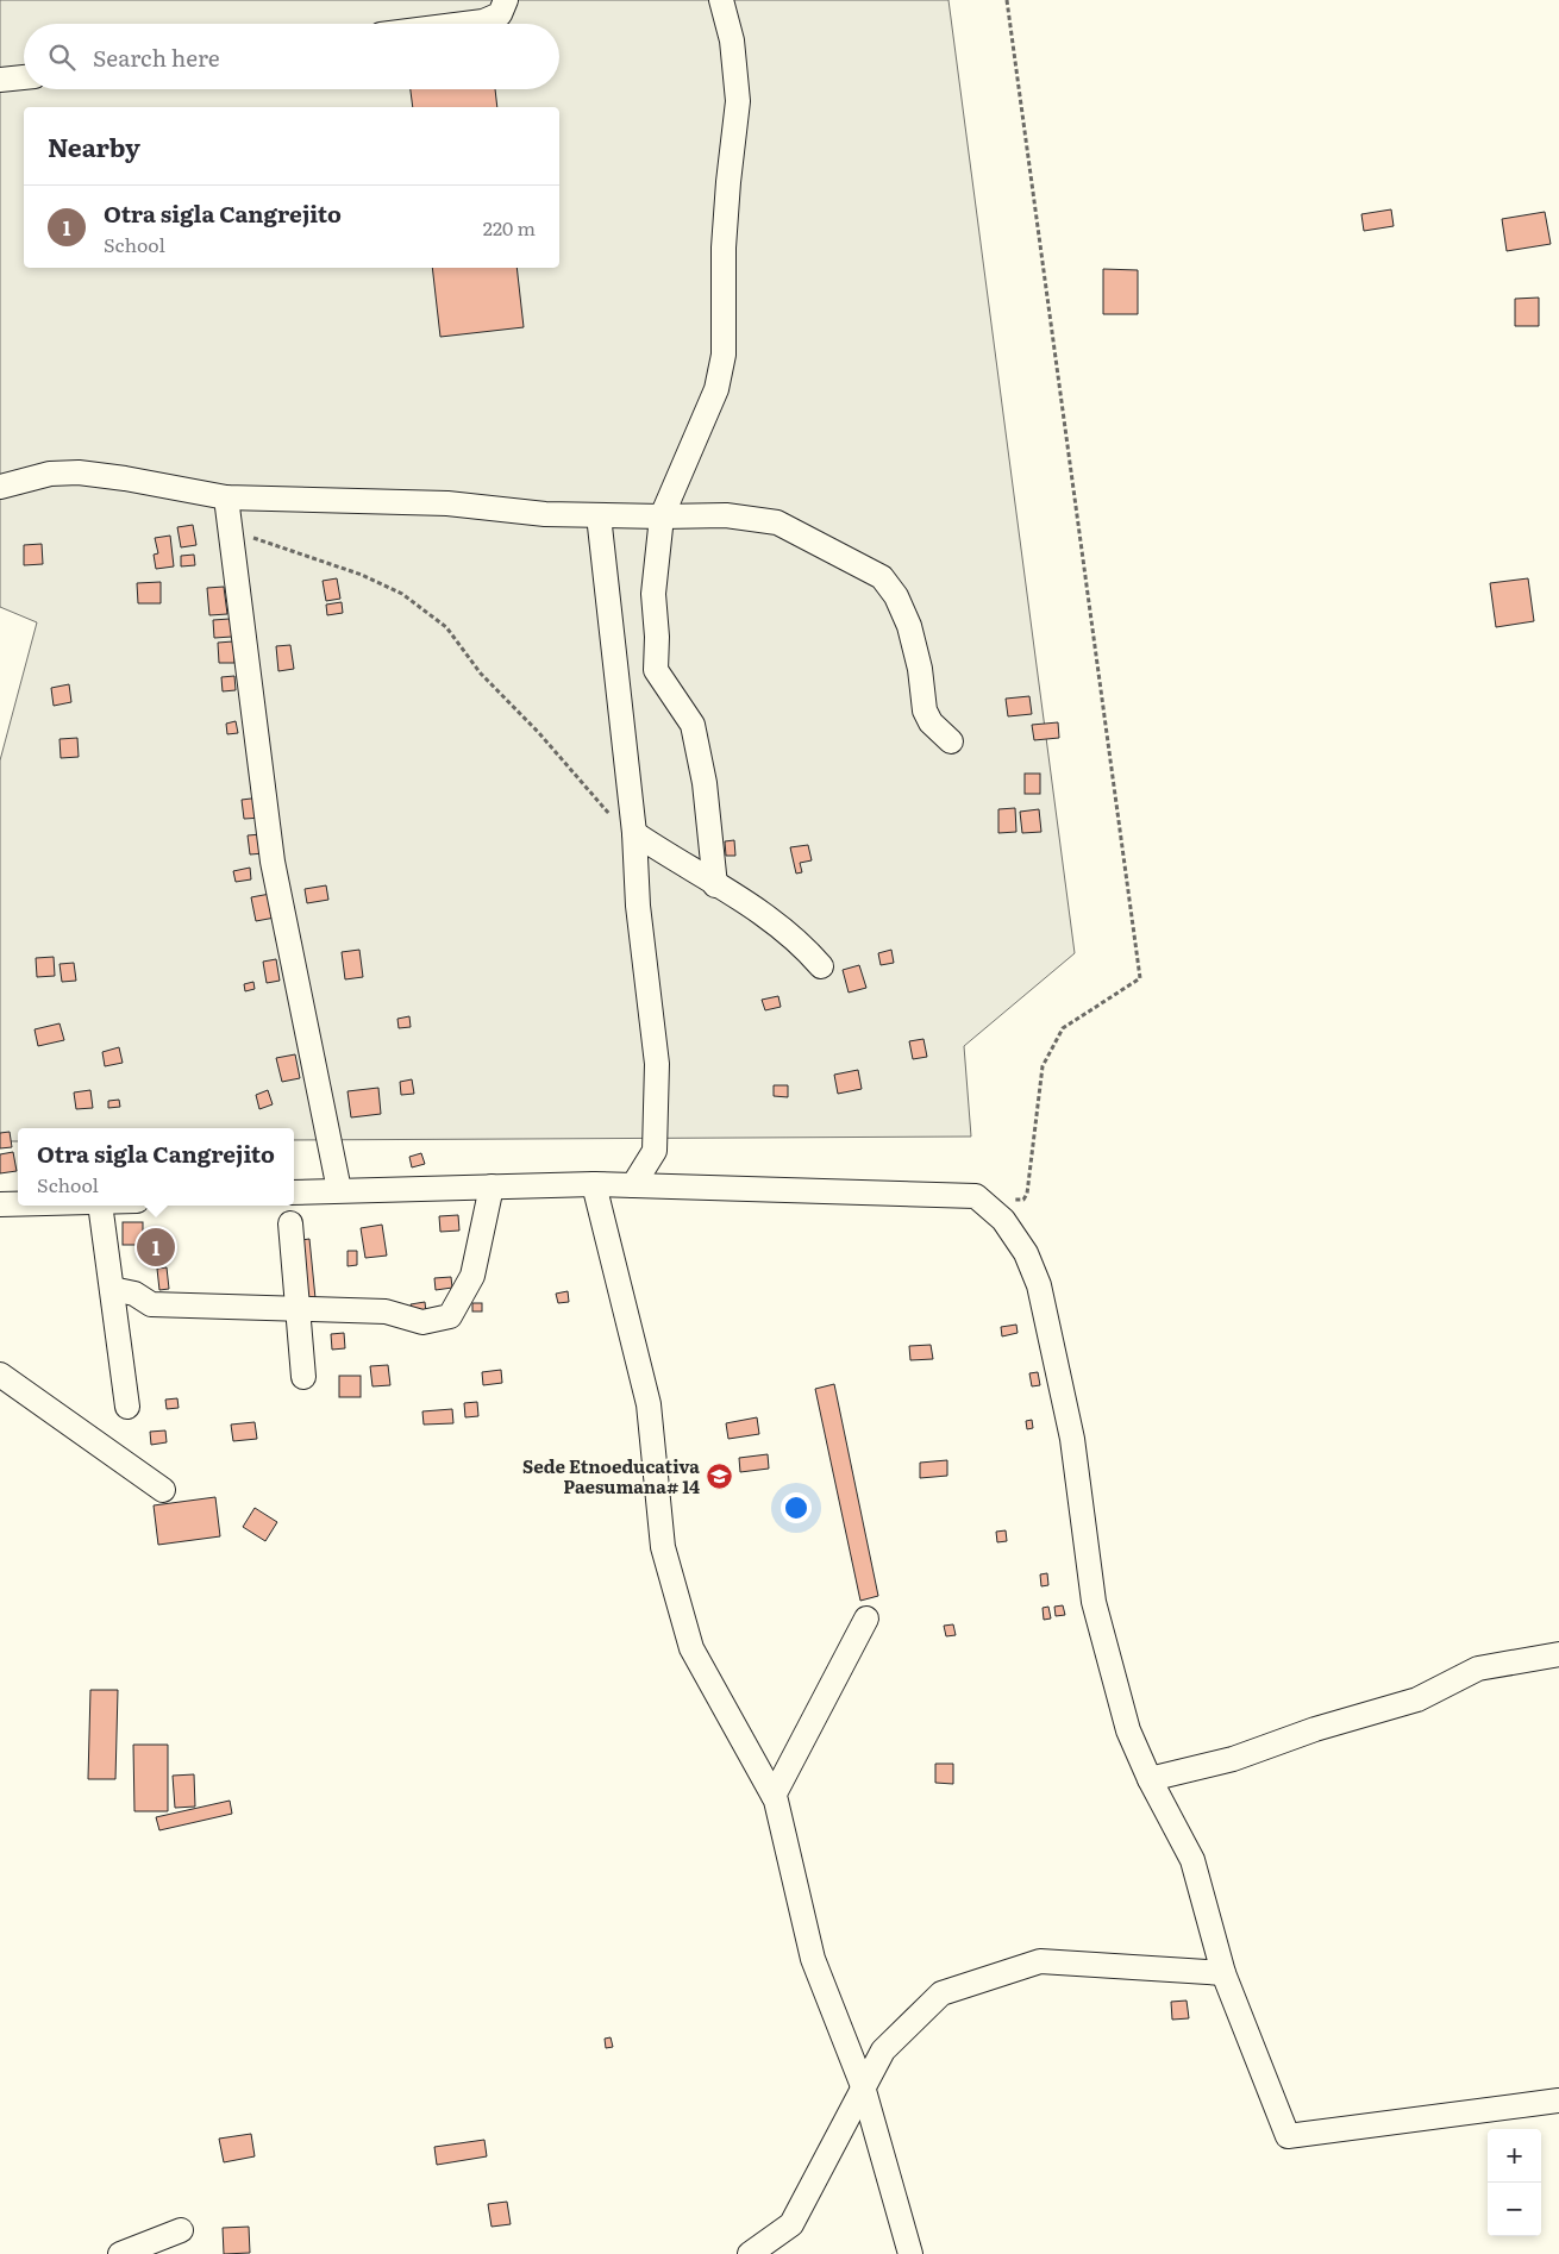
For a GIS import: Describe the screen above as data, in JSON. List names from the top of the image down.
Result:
{
  "places": {
    "school or university": ["Sede Etnoeducativa Paesumana# 14"]
  },
  "page": {
    "search": "Search here",
    "heading": "Nearby",
    "list": [
      {
        "mark": "1",
        "name": "Otra sigla Cangrejito",
        "note": "School",
        "value": "220 m"
      }
    ],
    "popup": ["Otra sigla Cangrejito", "School"],
    "pins": "1",
    "map_buttons": ["+", "−"]
  }
}
